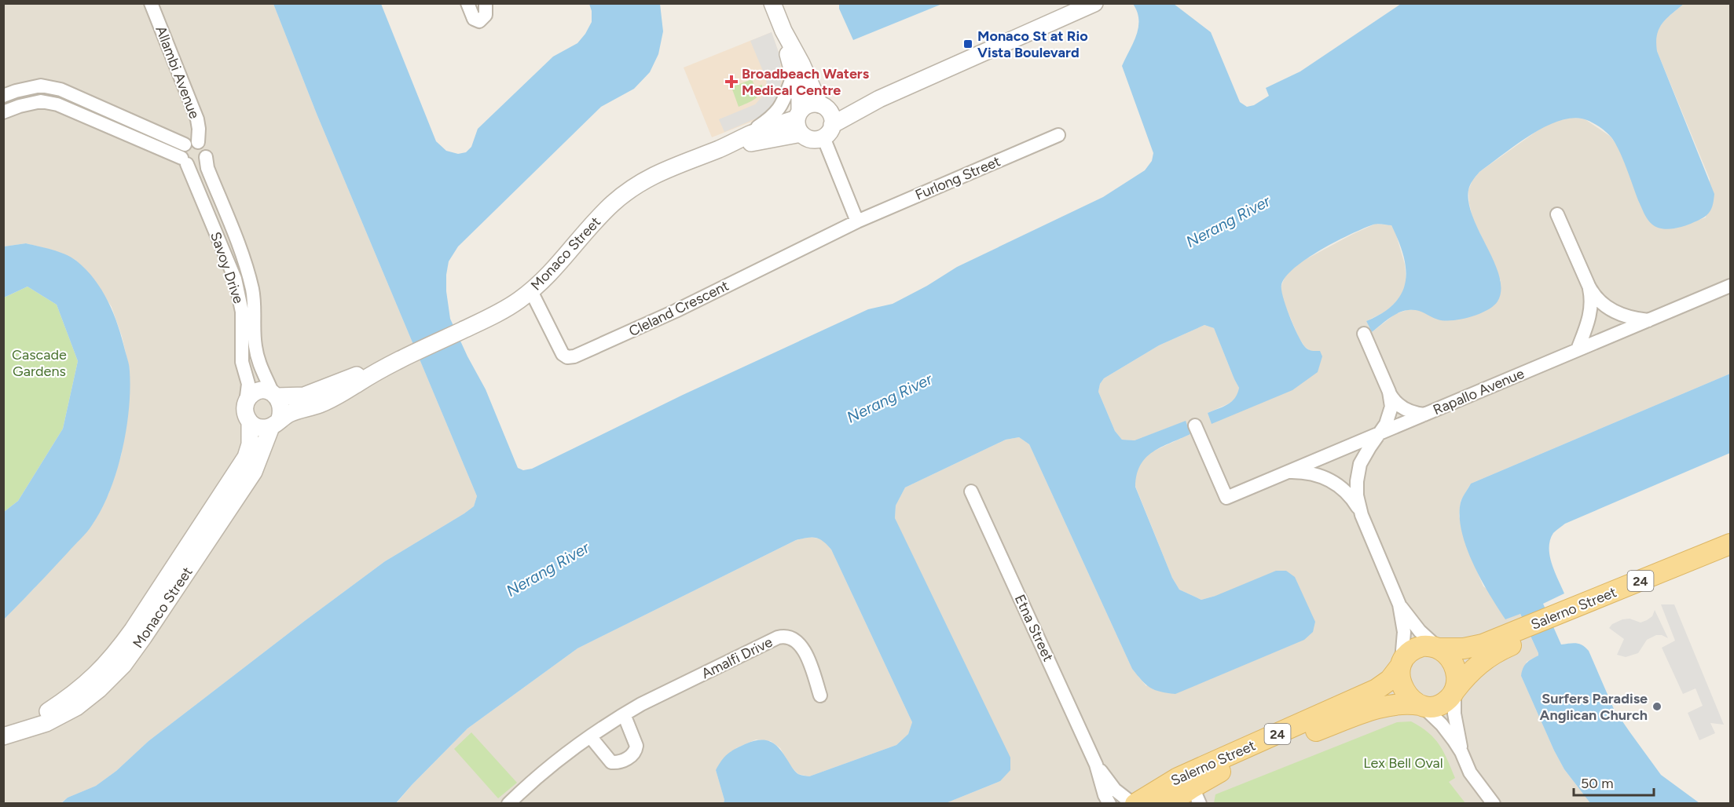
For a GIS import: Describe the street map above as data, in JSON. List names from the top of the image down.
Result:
{
  "streets": {
    "main road": ["24", "Salerno Street"],
    "street": [
      "Allambi Avenue",
      "Furlong Street",
      "Monaco Street",
      "Savoy Drive",
      "Cleland Crescent",
      "Rapallo Avenue",
      "Etna Street",
      "Amalfi Drive"
    ]
  },
  "crossings": [
    ["Allambi Avenue", "Savoy Drive"],
    ["Furlong Street", "Cleland Crescent"],
    ["Monaco Street", "Savoy Drive"],
    ["Monaco Street", "Cleland Crescent"],
    ["24", "Salerno Street"],
    ["Salerno Street", "Etna Street"]
  ],
  "water": ["Nerang River"],
  "parks": ["Cascade Gardens", "Lex Bell Oval"],
  "places": {
    "transit": ["Monaco St at Rio Vista Boulevard"],
    "health": ["Broadbeach Waters Medical Centre"],
    "other": ["Surfers Paradise Anglican Church"]
  },
  "scale_bar": "50 m"
}
